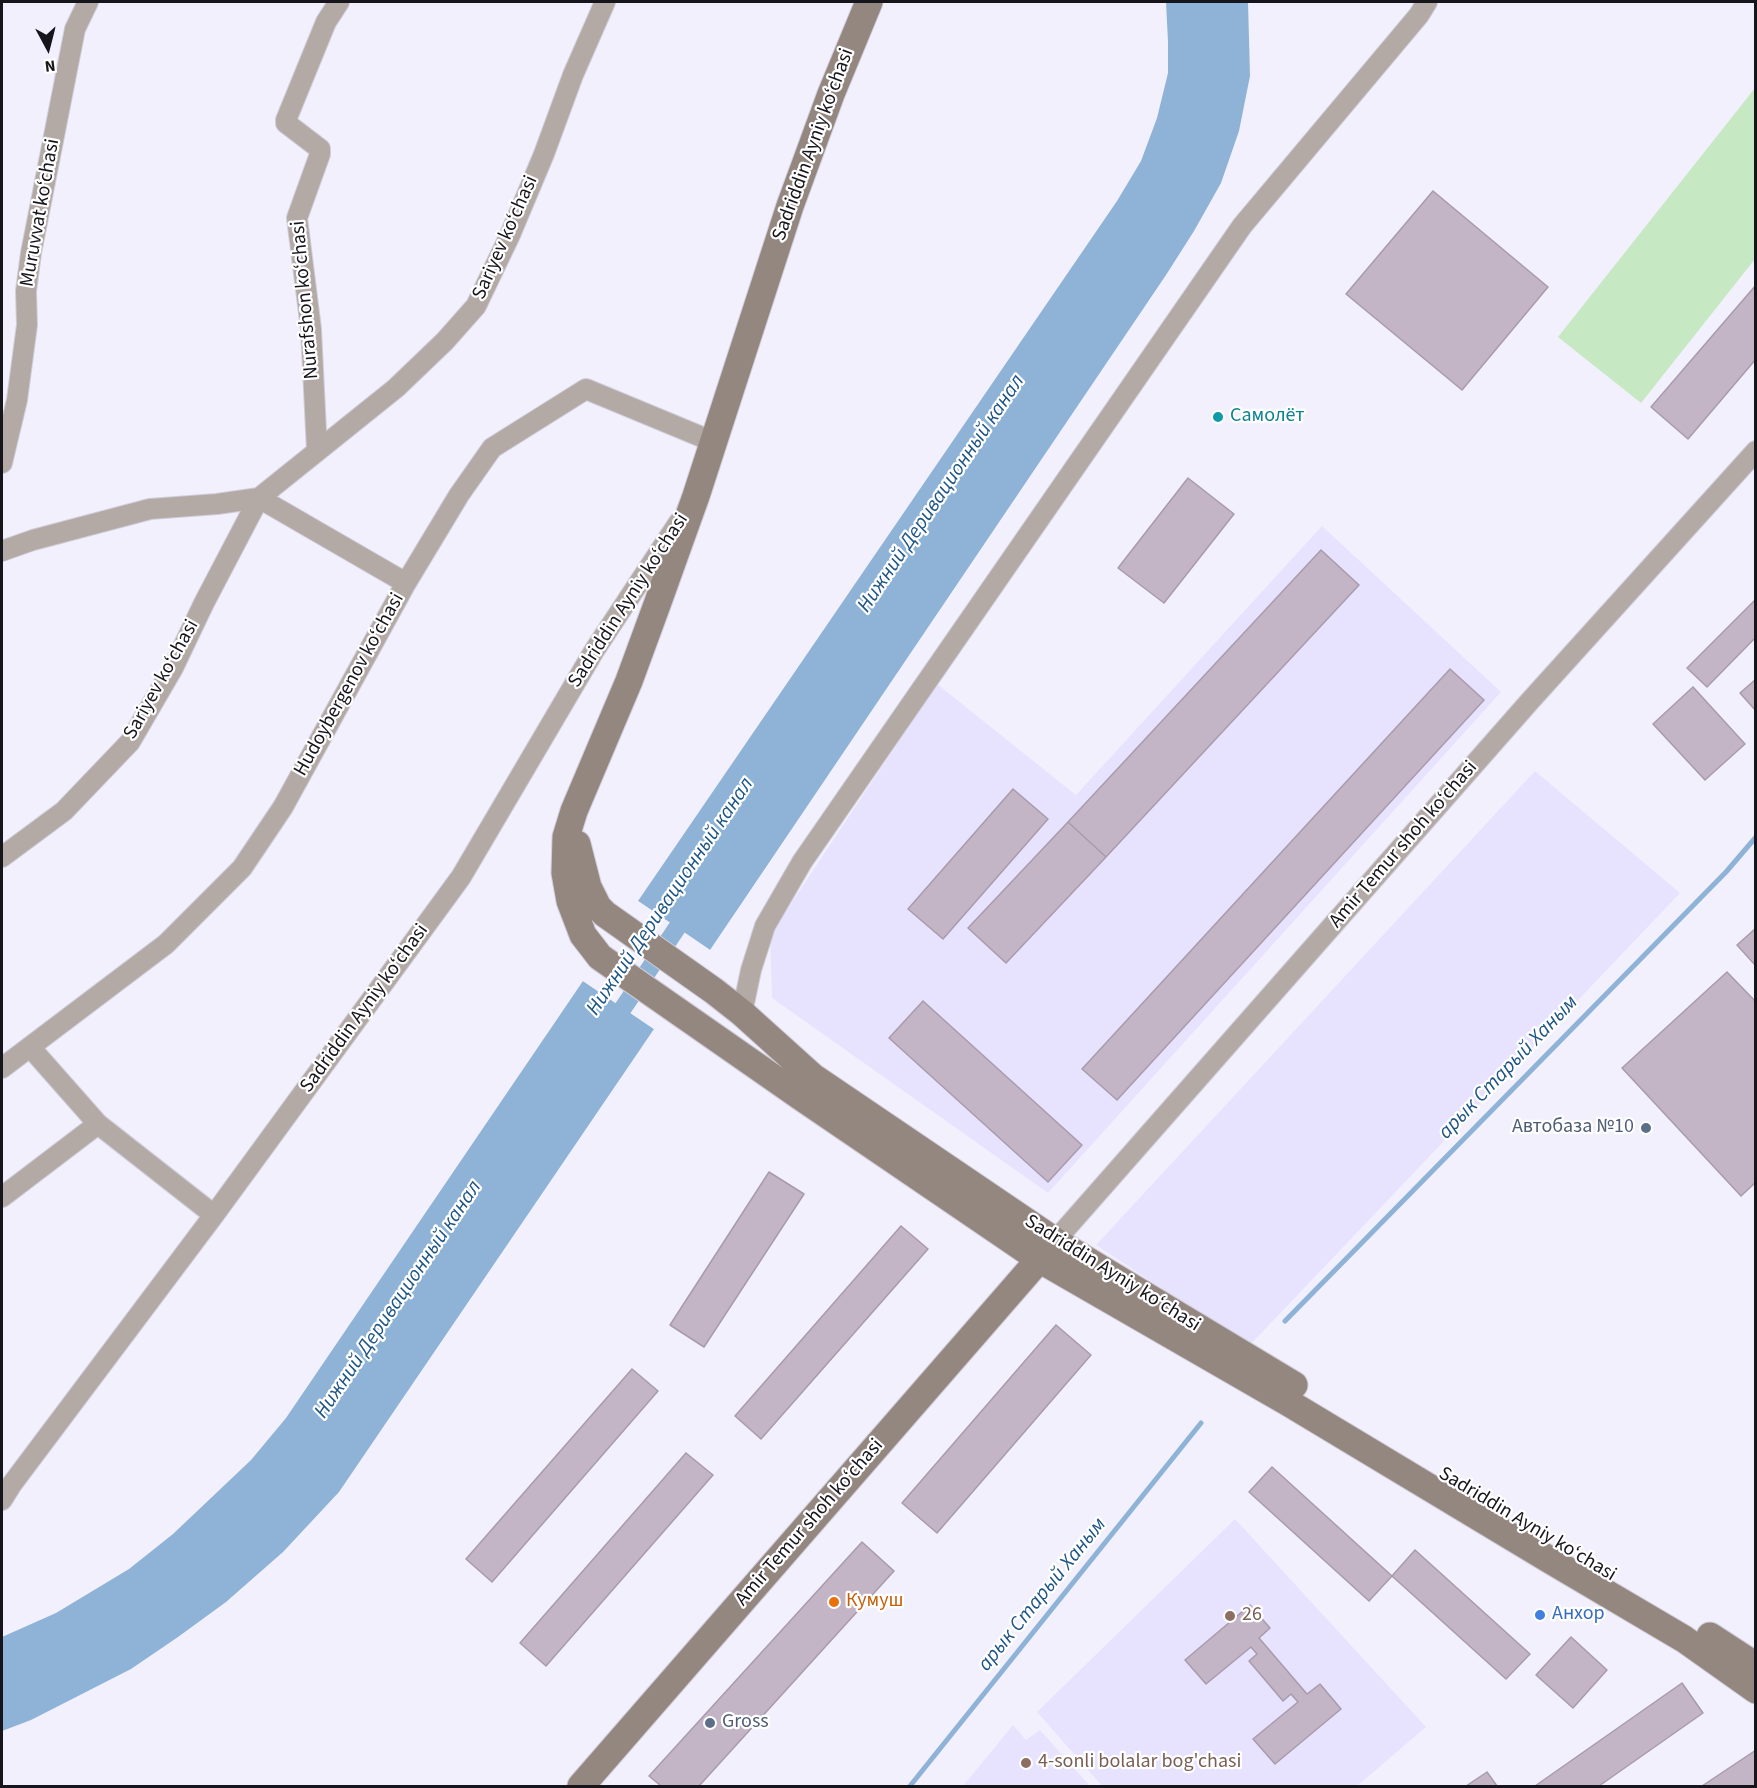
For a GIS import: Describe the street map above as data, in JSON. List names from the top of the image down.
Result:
{
  "streets": {
    "main road": ["Sadriddin Ayniy ko‘chasi", "Amir Temur shoh ko‘chasi"],
    "street": [
      "Muruvvat ko‘chasi",
      "Sariyev ko‘chasi",
      "Nurafshon ko‘chasi",
      "Hudoybergenov ko‘chasi"
    ]
  },
  "crossings": [
    ["Sadriddin Ayniy ko‘chasi", "Hudoybergenov ko‘chasi"],
    ["Sadriddin Ayniy ko‘chasi", "Amir Temur shoh ko‘chasi"],
    ["Sariyev ko‘chasi", "Nurafshon ko‘chasi"]
  ],
  "water": ["Нижний Деривационный канал", "арык Старый Ханым"],
  "places": [
    "Самолёт",
    "Автобаза №10",
    "Кумуш",
    "Анхор",
    "26",
    "Gross",
    "4-sonli bolalar bog'chasi"
  ],
  "north": "bottom"
}
